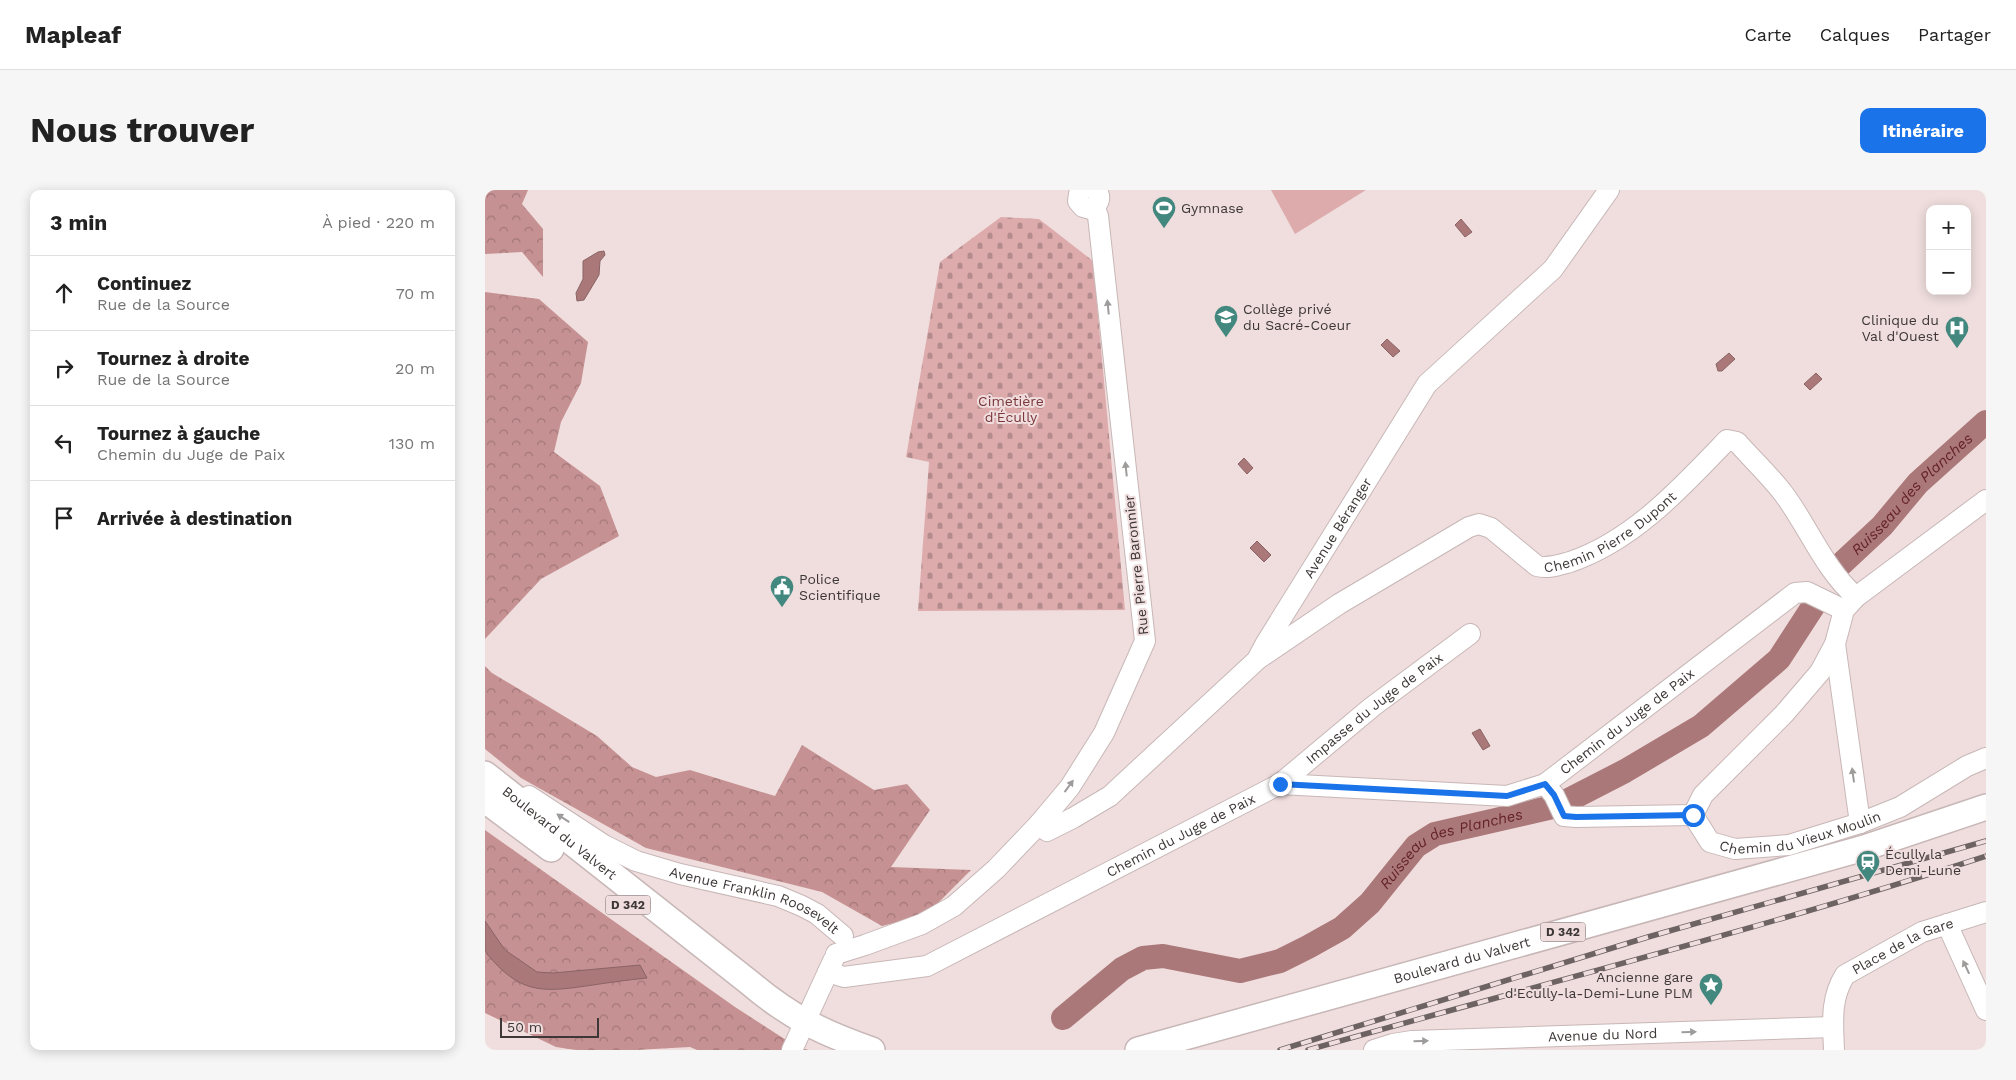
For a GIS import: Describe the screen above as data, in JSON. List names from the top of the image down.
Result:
{
  "streets": {
    "main road": ["Boulevard du Valvert", "D 342"],
    "street": [
      "Chemin Pierre Dupont",
      "Avenue Béranger",
      "Rue Pierre Baronnier",
      "Impasse du Juge de Paix",
      "Chemin du Juge de Paix",
      "Chemin du Vieux Moulin",
      "Avenue Franklin Roosevelt",
      "Place de la Gare",
      "Avenue du Nord"
    ]
  },
  "crossings": [
    ["Chemin Pierre Dupont", "Avenue Béranger"],
    ["Chemin Pierre Dupont", "Chemin du Juge de Paix"],
    ["Avenue Béranger", "Rue Pierre Baronnier"],
    ["Rue Pierre Baronnier", "Chemin du Juge de Paix"],
    ["Rue Pierre Baronnier", "Avenue Franklin Roosevelt"],
    ["Impasse du Juge de Paix", "Chemin du Juge de Paix"],
    ["Chemin du Juge de Paix", "Avenue Franklin Roosevelt"],
    ["Boulevard du Valvert", "Avenue Franklin Roosevelt"],
    ["Place de la Gare", "Avenue du Nord"]
  ],
  "one_way": ["Rue Pierre Baronnier", "Avenue du Nord"],
  "water": ["Ruisseau des Planches"],
  "parks": ["Cimetière d'Écully"],
  "places": {
    "sports": ["Gymnase"],
    "school or university": ["Collège privé du Sacré-Coeur"],
    "hospital": ["Clinique du Val d'Ouest"],
    "public building": ["Police Scientifique"],
    "station": ["Écully la Demi-Lune"],
    "place": ["Ancienne gare d'Ecully-la-Demi-Lune PLM"]
  },
  "scale_bar": "50 m",
  "page": {
    "header": "Mapleaf",
    "nav": ["Carte", "Calques", "Partager"],
    "buttons": "Itinéraire",
    "title": "Nous trouver",
    "heading": ["3 min", "À pied · 220 m"],
    "map_buttons": ["+", "−"],
    "list": [
      ["Continuez", "Rue de la Source", "70 m"],
      ["Tournez à droite", "Rue de la Source", "20 m"],
      ["Tournez à gauche", "Chemin du Juge de Paix", "130 m"],
      "Arrivée à destination"
    ],
    "scale": "50 m"
  }
}
